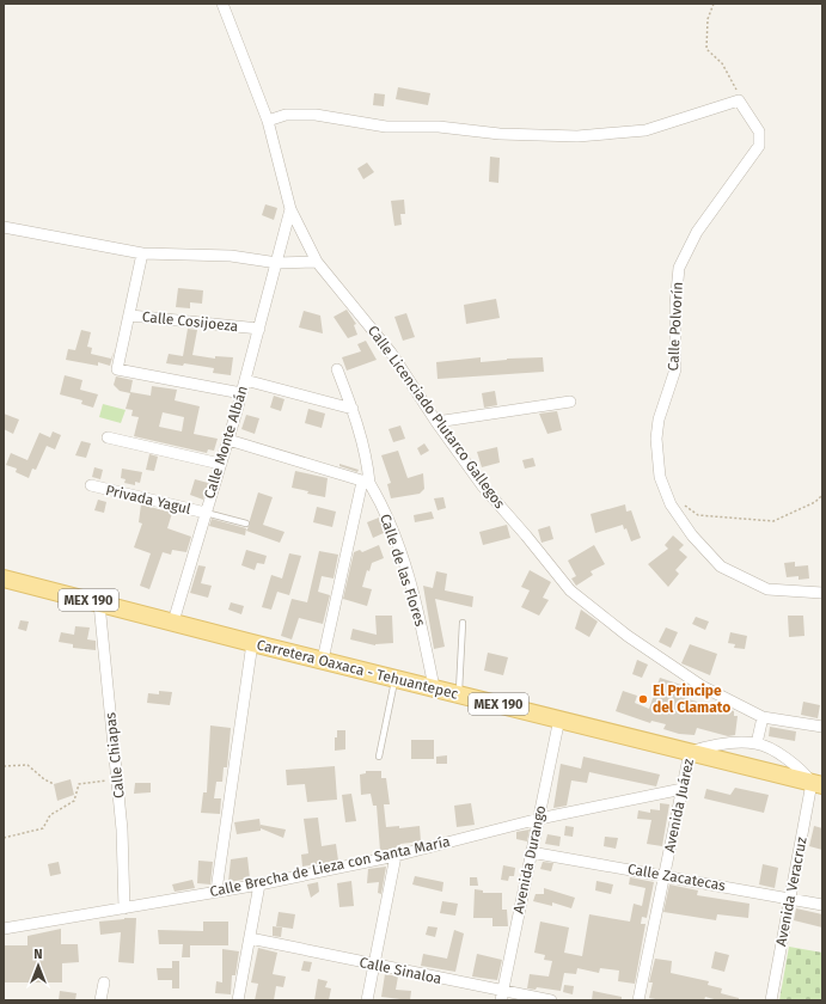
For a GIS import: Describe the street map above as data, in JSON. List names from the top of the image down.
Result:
{
  "streets": {
    "main road": ["MEX 190", "Carretera Oaxaca - Tehuantepec"],
    "street": [
      "Calle Cosijoeza",
      "Calle Polvorín",
      "Calle Licenciado Plutarco Gallegos",
      "Calle Monte Albán",
      "Privada Yagul",
      "Calle de las Flores",
      "Calle Chiapas",
      "Avenida Juárez",
      "Avenida Durango",
      "Calle Brecha de Lieza con Santa María",
      "Calle Zacatecas",
      "Avenida Veracruz",
      "Calle Sinaloa"
    ]
  },
  "crossings": [
    ["Calle Cosijoeza", "Calle Monte Albán"],
    ["Calle Licenciado Plutarco Gallegos", "Calle Monte Albán"],
    ["Calle Monte Albán", "Privada Yagul"],
    ["Calle Monte Albán", "Carretera Oaxaca - Tehuantepec"],
    ["Calle de las Flores", "Carretera Oaxaca - Tehuantepec"],
    ["Carretera Oaxaca - Tehuantepec", "Calle Chiapas"],
    ["Carretera Oaxaca - Tehuantepec", "Avenida Juárez"],
    ["Carretera Oaxaca - Tehuantepec", "Avenida Durango"],
    ["Carretera Oaxaca - Tehuantepec", "Avenida Veracruz"],
    ["Calle Chiapas", "Calle Brecha de Lieza con Santa María"],
    ["Avenida Juárez", "Calle Brecha de Lieza con Santa María"],
    ["Avenida Juárez", "Calle Zacatecas"],
    ["Avenida Durango", "Calle Brecha de Lieza con Santa María"],
    ["Avenida Durango", "Calle Zacatecas"],
    ["Avenida Durango", "Calle Sinaloa"],
    ["Calle Zacatecas", "Avenida Veracruz"]
  ],
  "places": ["El Principe del Clamato"],
  "north": "top"
}
